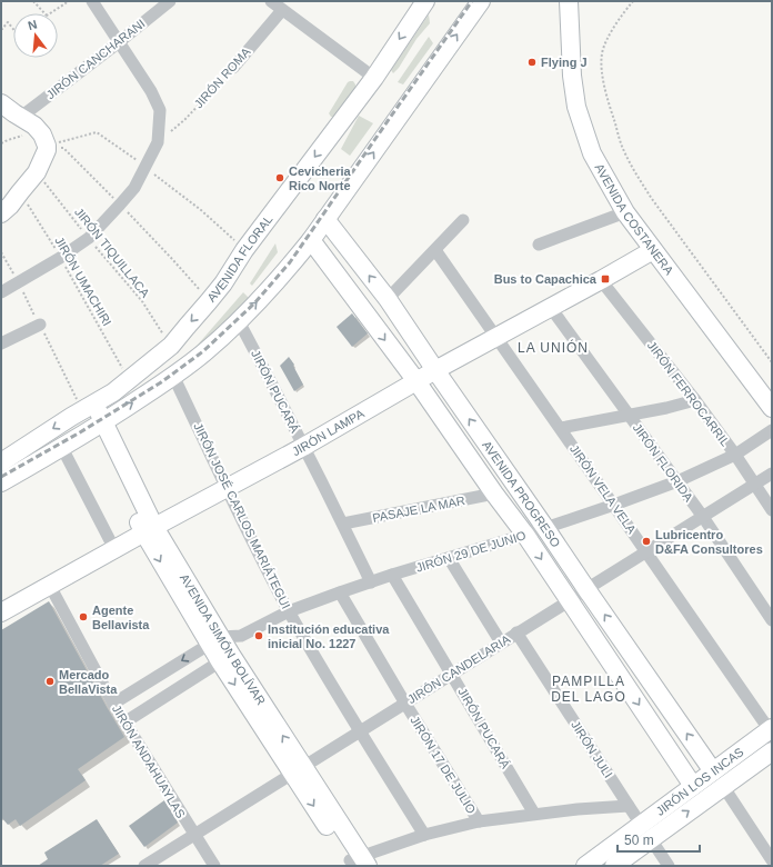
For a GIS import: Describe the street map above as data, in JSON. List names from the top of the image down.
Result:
{
  "streets": {
    "street": [
      "JIRÓN CANCHARANI",
      "JIRÓN ROMA",
      "AVENIDA COSTANERA",
      "AVENIDA FLORAL",
      "JIRÓN PUCARÁ",
      "JIRÓN FERROCARRIL",
      "JIRÓN LAMPA",
      "JIRÓN FLORIDA",
      "JIRÓN VELA VELA",
      "AVENIDA PROGRESO",
      "PASAJE LA MAR",
      "JIRÓN JOSÉ CARLOS MARIÁTEGUI",
      "JIRÓN 29 DE JUNIO",
      "AVENIDA SIMÓN BOLÍVAR",
      "JIRÓN CANDELARIA",
      "JIRÓN JULI",
      "JIRÓN ANDAHUAYLAS",
      "JIRÓN 17 DE JULIO",
      "JIRÓN LOS INCAS"
    ],
    "path": ["JIRÓN TIQUILLACA", "JIRÓN UMACHIRI"]
  },
  "crossings": [
    ["AVENIDA COSTANERA", "JIRÓN LAMPA"],
    ["JIRÓN TIQUILLACA", "AVENIDA FLORAL"],
    ["AVENIDA FLORAL", "JIRÓN UMACHIRI"],
    ["AVENIDA FLORAL", "AVENIDA SIMÓN BOLÍVAR"],
    ["JIRÓN PUCARÁ", "JIRÓN LAMPA"],
    ["JIRÓN PUCARÁ", "PASAJE LA MAR"],
    ["JIRÓN PUCARÁ", "JIRÓN 29 DE JUNIO"],
    ["JIRÓN PUCARÁ", "JIRÓN CANDELARIA"],
    ["JIRÓN FERROCARRIL", "JIRÓN LAMPA"],
    ["JIRÓN FERROCARRIL", "JIRÓN 29 DE JUNIO"],
    ["JIRÓN FERROCARRIL", "JIRÓN CANDELARIA"],
    ["JIRÓN LAMPA", "JIRÓN FLORIDA"],
    ["JIRÓN LAMPA", "JIRÓN VELA VELA"],
    ["JIRÓN LAMPA", "AVENIDA PROGRESO"],
    ["JIRÓN LAMPA", "JIRÓN JOSÉ CARLOS MARIÁTEGUI"],
    ["JIRÓN LAMPA", "AVENIDA SIMÓN BOLÍVAR"],
    ["JIRÓN LAMPA", "JIRÓN ANDAHUAYLAS"],
    ["JIRÓN FLORIDA", "JIRÓN 29 DE JUNIO"],
    ["JIRÓN FLORIDA", "JIRÓN CANDELARIA"],
    ["JIRÓN VELA VELA", "JIRÓN 29 DE JUNIO"],
    ["JIRÓN VELA VELA", "JIRÓN CANDELARIA"],
    ["JIRÓN VELA VELA", "JIRÓN LOS INCAS"],
    ["AVENIDA PROGRESO", "PASAJE LA MAR"],
    ["AVENIDA PROGRESO", "JIRÓN 29 DE JUNIO"],
    ["AVENIDA PROGRESO", "JIRÓN CANDELARIA"],
    ["AVENIDA PROGRESO", "JIRÓN LOS INCAS"],
    ["JIRÓN JOSÉ CARLOS MARIÁTEGUI", "JIRÓN 29 DE JUNIO"],
    ["JIRÓN JOSÉ CARLOS MARIÁTEGUI", "JIRÓN CANDELARIA"],
    ["JIRÓN 29 DE JUNIO", "AVENIDA SIMÓN BOLÍVAR"],
    ["JIRÓN 29 DE JUNIO", "JIRÓN ANDAHUAYLAS"],
    ["JIRÓN 29 DE JUNIO", "JIRÓN 17 DE JULIO"],
    ["AVENIDA SIMÓN BOLÍVAR", "JIRÓN CANDELARIA"],
    ["JIRÓN CANDELARIA", "JIRÓN JULI"],
    ["JIRÓN CANDELARIA", "JIRÓN ANDAHUAYLAS"],
    ["JIRÓN CANDELARIA", "JIRÓN 17 DE JULIO"],
    ["JIRÓN JULI", "JIRÓN LOS INCAS"]
  ],
  "districts": ["LA UNIÓN", "PAMPILLA DEL LAGO"],
  "places": {
    "other": [
      "Flying J",
      "Cevicheria Rico Norte",
      "Lubricentro D&FA Consultores",
      "Agente Bellavista",
      "Institución educativa inicial No. 1227",
      "Mercado BellaVista"
    ],
    "transit": ["Bus to Capachica"]
  },
  "scale_bar": "50 m",
  "north": "top"
}
